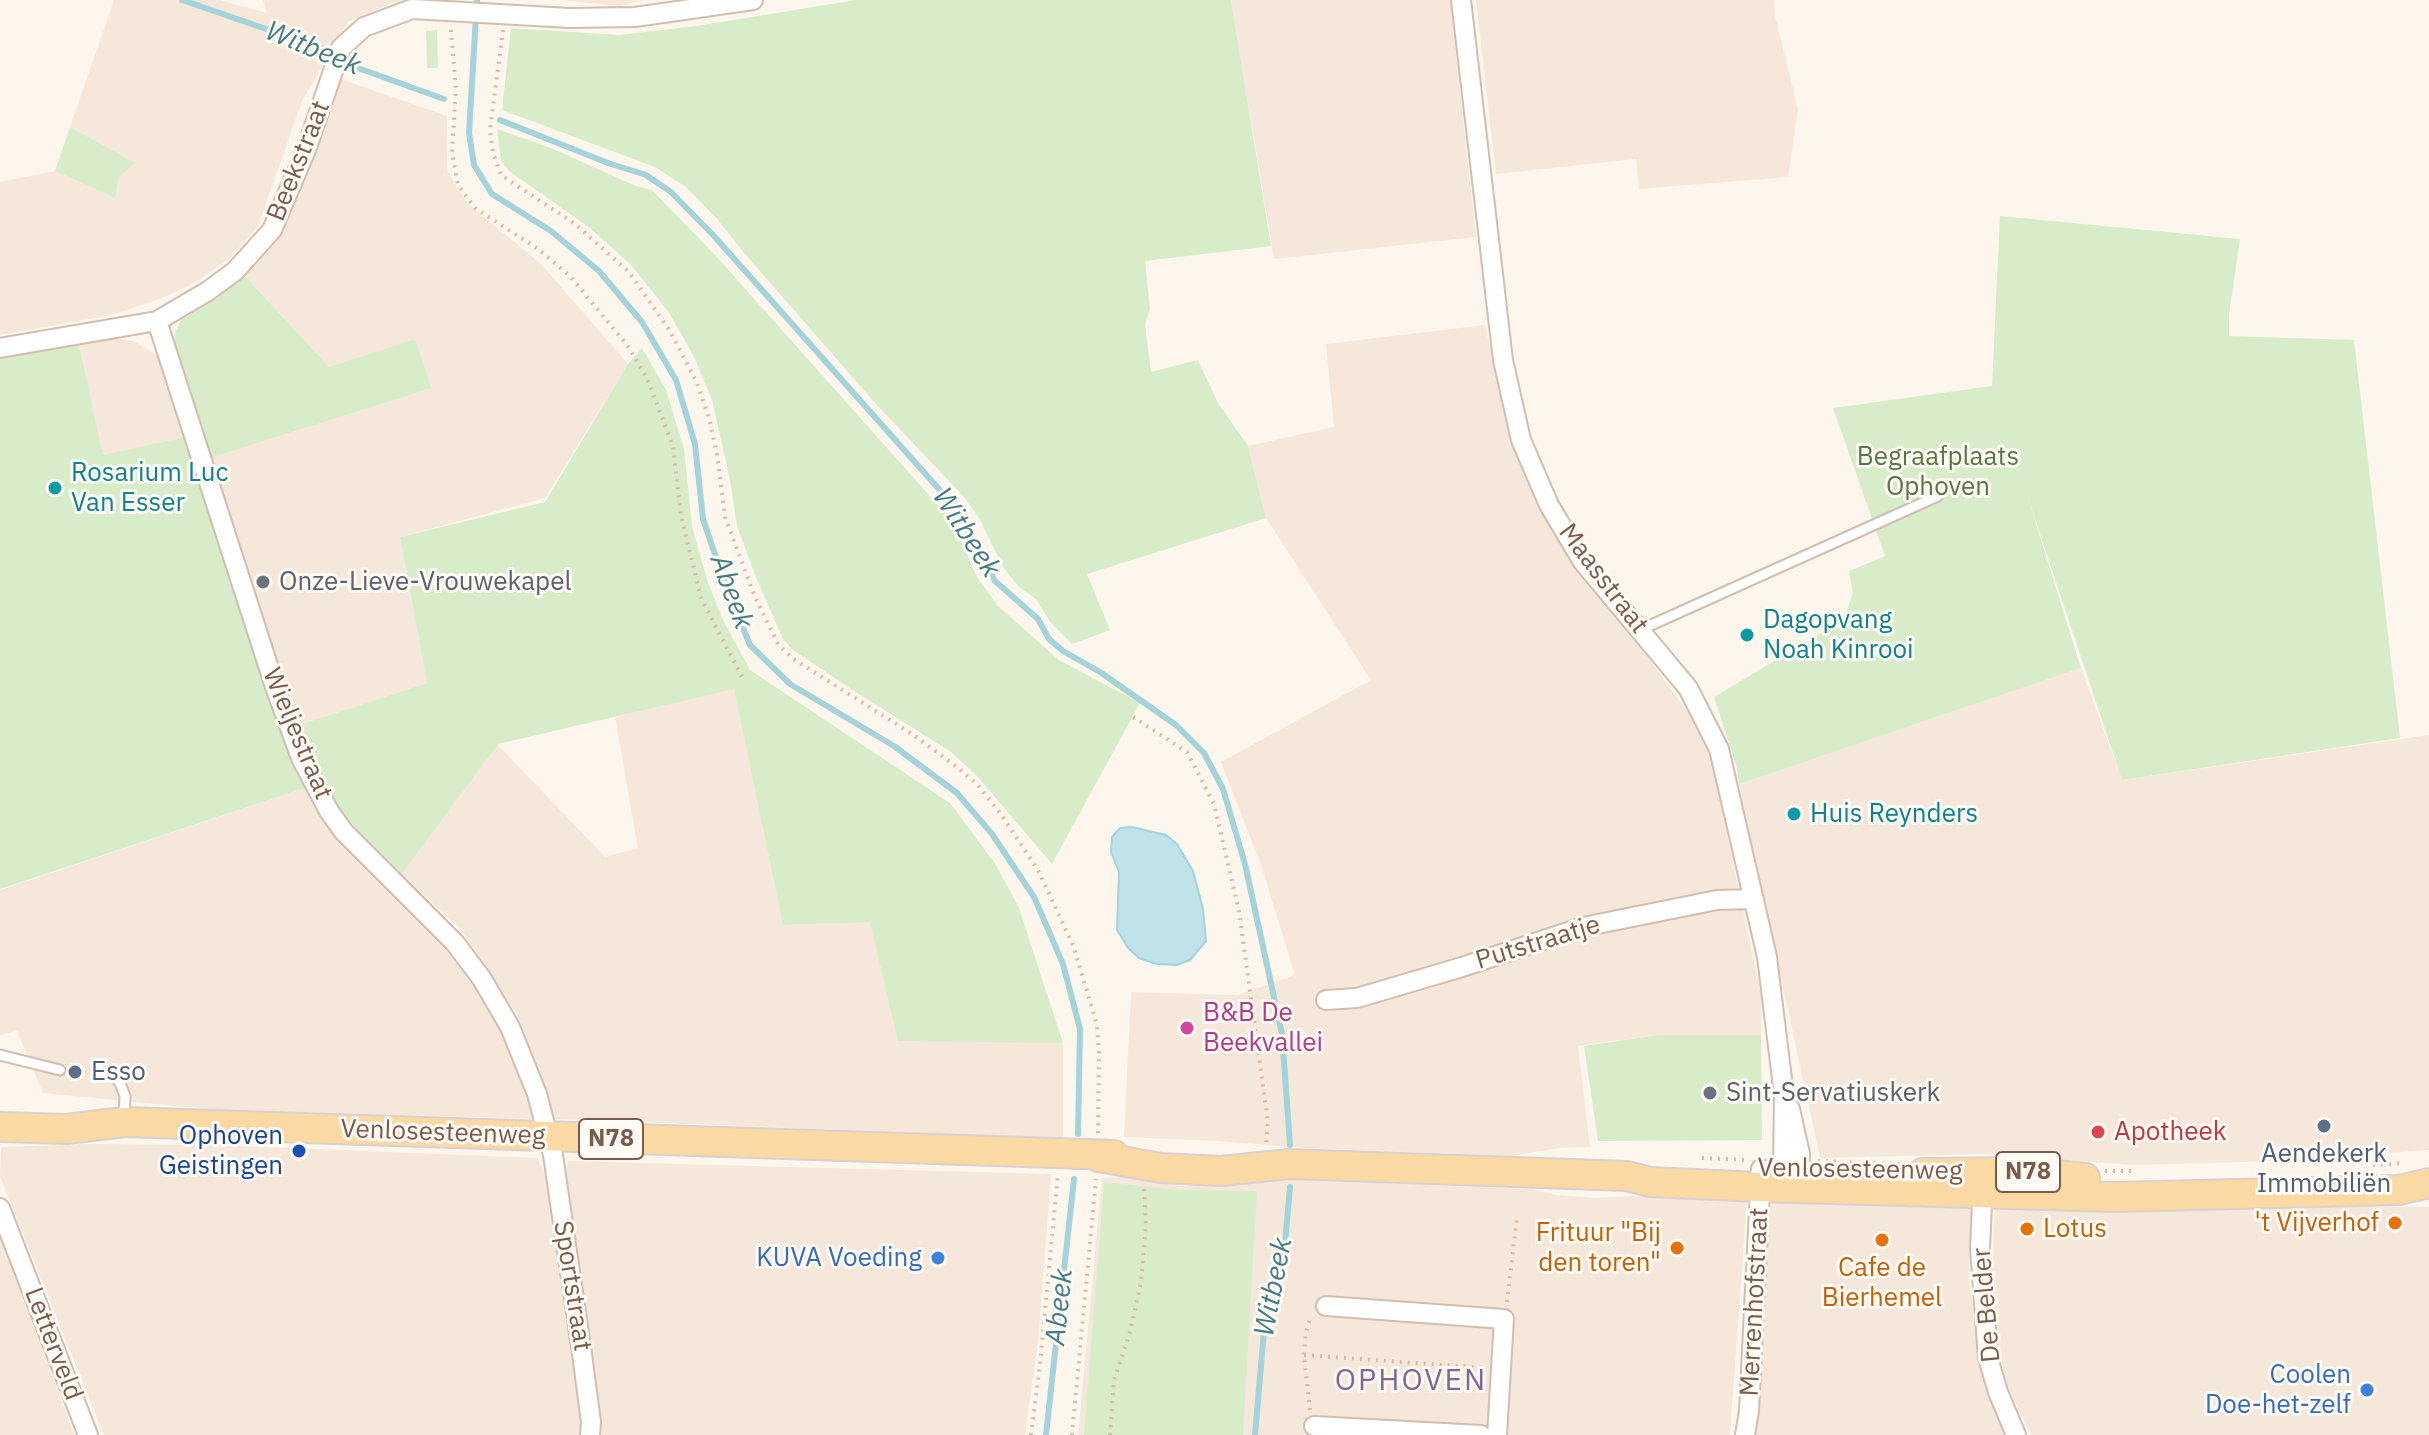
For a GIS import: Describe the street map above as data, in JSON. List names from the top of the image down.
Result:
{
  "streets": {
    "main road": ["Venlosesteenweg", "N78"],
    "street": [
      "Beekstraat",
      "Maasstraat",
      "Wieljestraat",
      "Putstraatje",
      "Sportstraat",
      "Merrenhofstraat",
      "De Belder",
      "Letterveld"
    ]
  },
  "crossings": [
    ["Beekstraat", "Wieljestraat"],
    ["Maasstraat", "Putstraatje"],
    ["Maasstraat", "Venlosesteenweg"],
    ["Maasstraat", "Merrenhofstraat"],
    ["Wieljestraat", "Venlosesteenweg"],
    ["Wieljestraat", "Sportstraat"],
    ["Venlosesteenweg", "Sportstraat"],
    ["Venlosesteenweg", "Merrenhofstraat"],
    ["Venlosesteenweg", "De Belder"]
  ],
  "districts": ["OPHOVEN"],
  "water": ["Witbeek", "Abeek"],
  "parks": ["Begraafplaats Ophoven"],
  "places": [
    "Rosarium Luc Van Esser",
    "Onze-Lieve-Vrouwekapel",
    "Dagopvang Noah Kinrooi",
    "Huis Reynders",
    "B&B De Beekvallei",
    "Esso",
    "Sint-Servatiuskerk",
    "Aendekerk Immobiliën",
    "Apotheek",
    "Ophoven Geistingen",
    "'t Vijverhof",
    "Lotus",
    "Cafe de Bierhemel",
    "Frituur \"Bij den toren\"",
    "KUVA Voeding",
    "Coolen Doe-het-zelf"
  ]
}
